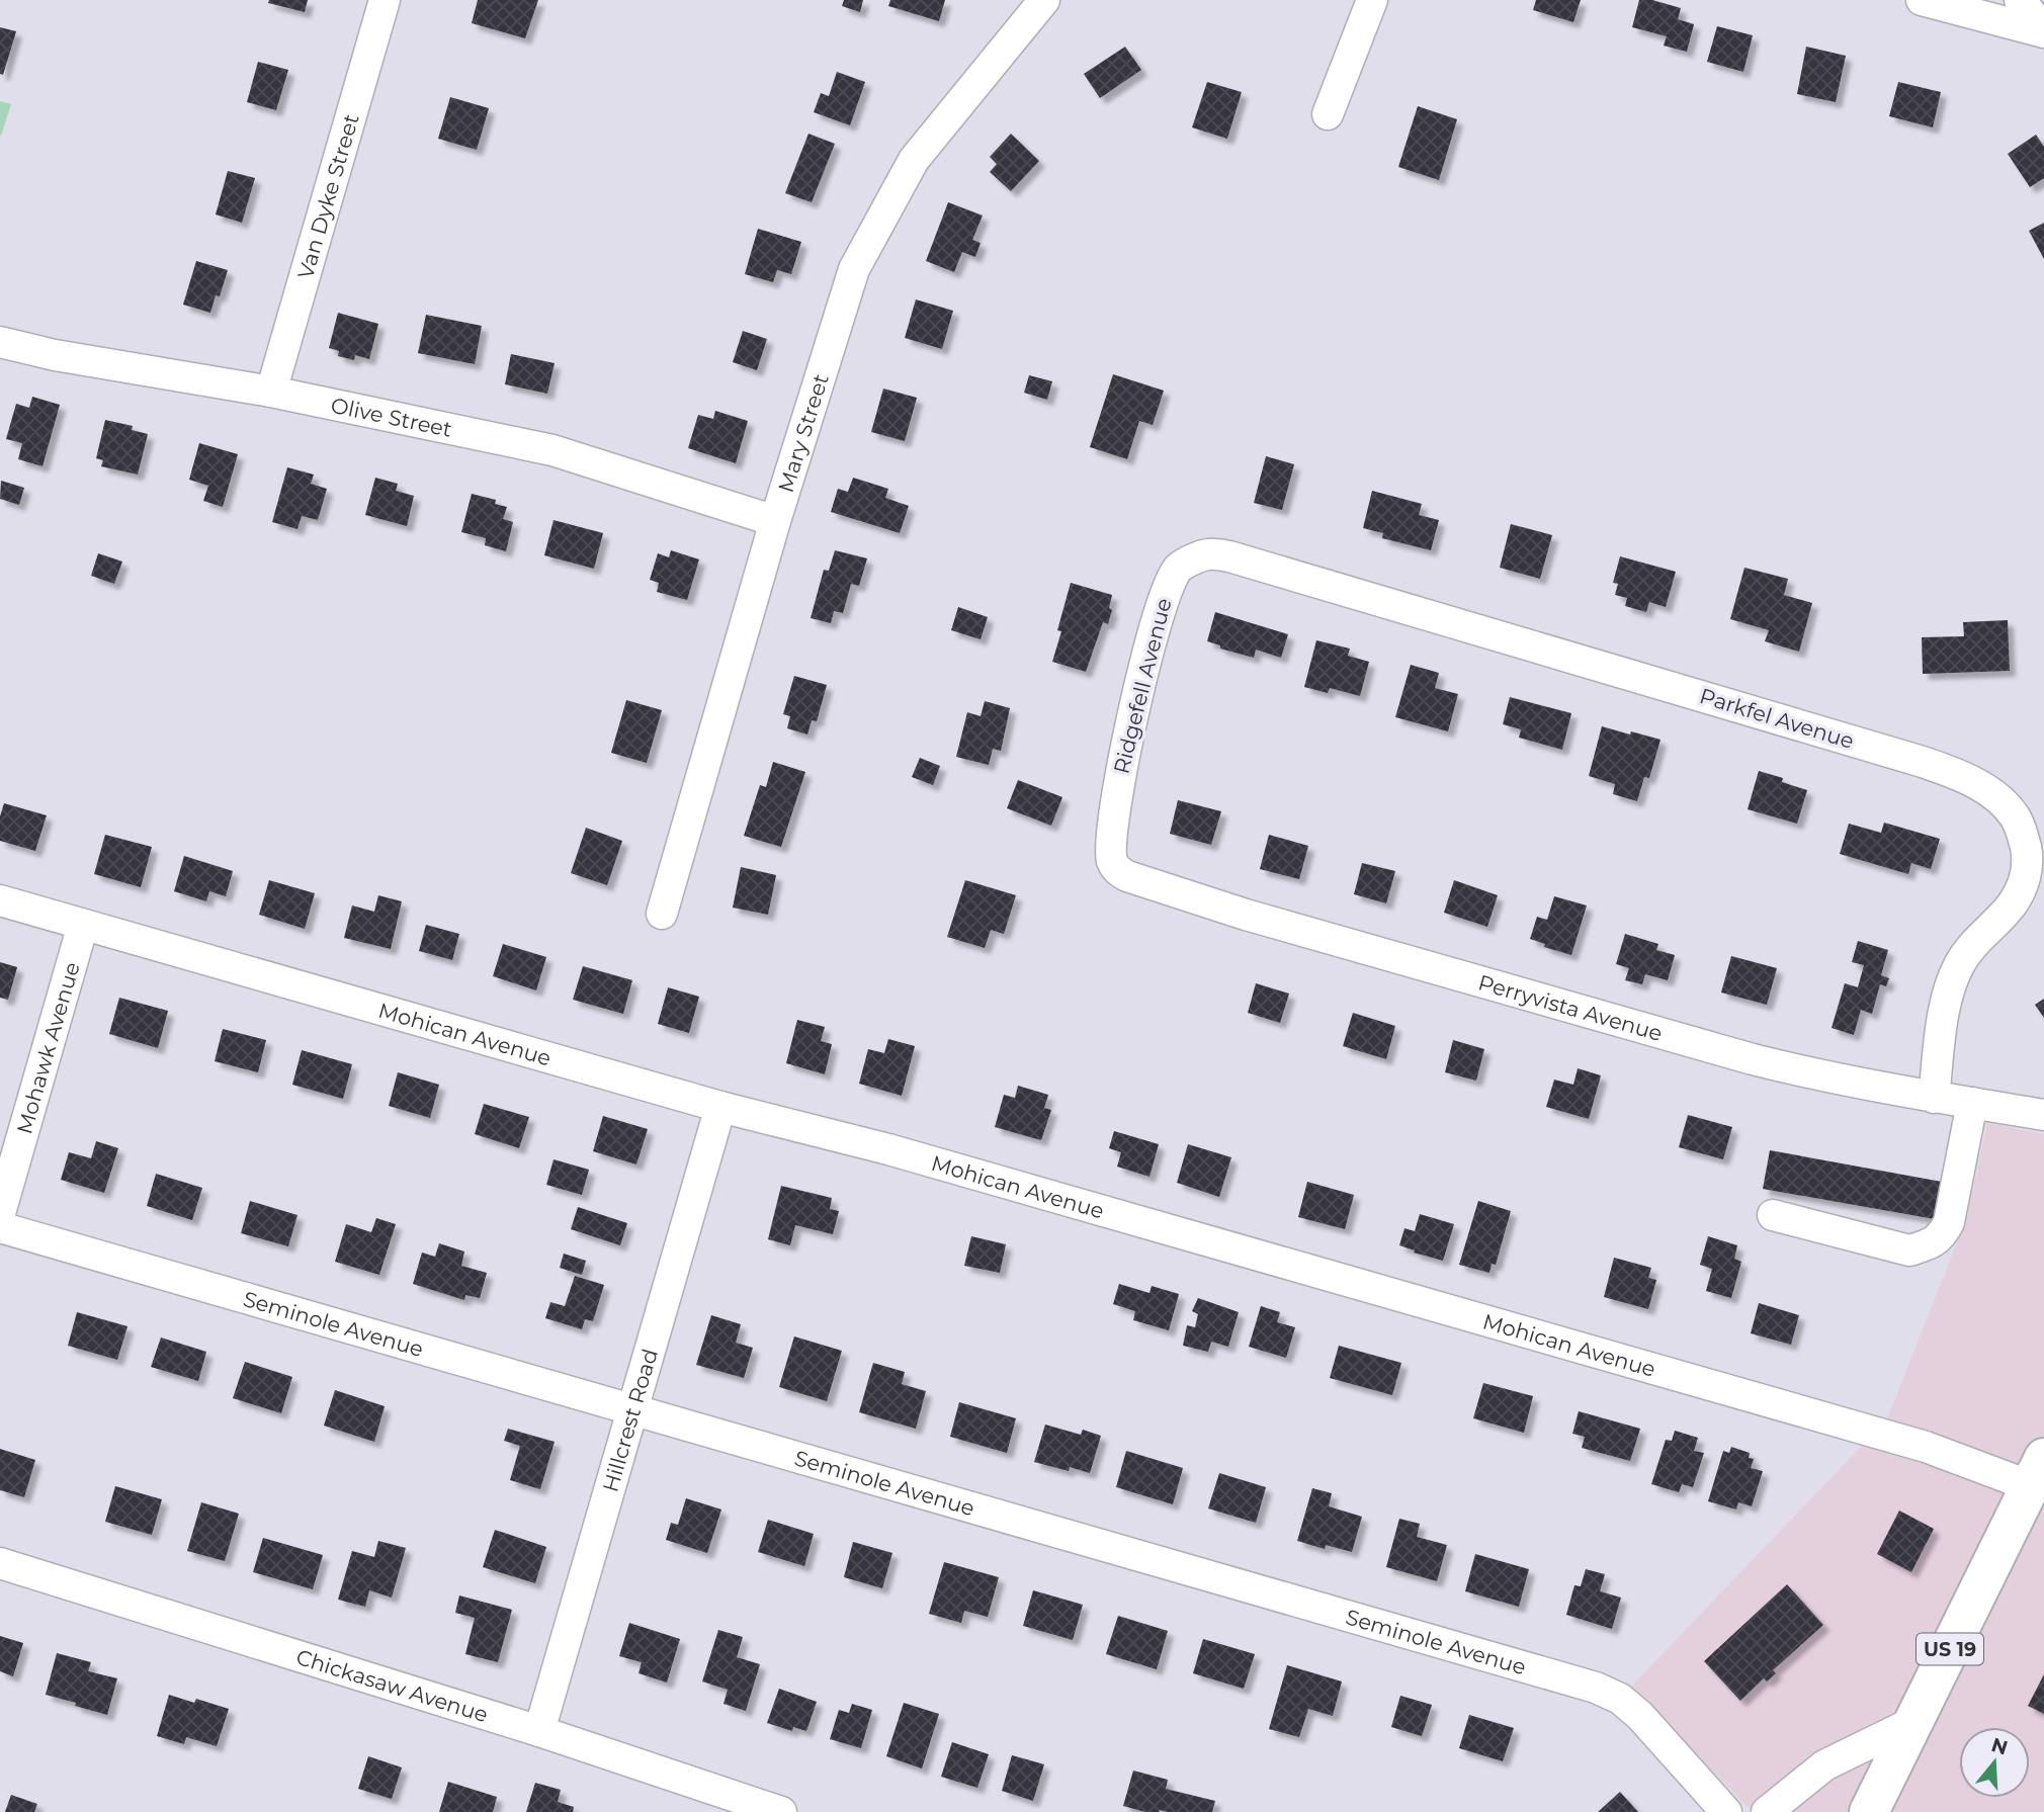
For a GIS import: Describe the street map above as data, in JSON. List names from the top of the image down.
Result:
{
  "streets": {
    "main road": ["US 19"],
    "street": [
      "Van Dyke Street",
      "Olive Street",
      "Mary Street",
      "Ridgefell Avenue",
      "Parkfel Avenue",
      "Perryvista Avenue",
      "Mohican Avenue",
      "Mohawk Avenue",
      "Seminole Avenue",
      "Hillcrest Road",
      "Chickasaw Avenue"
    ]
  },
  "crossings": [
    ["Van Dyke Street", "Olive Street"],
    ["Olive Street", "Mary Street"],
    ["Ridgefell Avenue", "Parkfel Avenue"],
    ["Ridgefell Avenue", "Perryvista Avenue"],
    ["Parkfel Avenue", "Perryvista Avenue"],
    ["Mohican Avenue", "Mohawk Avenue"],
    ["Mohican Avenue", "Hillcrest Road"],
    ["Mohican Avenue", "US 19"],
    ["Seminole Avenue", "Hillcrest Road"],
    ["Hillcrest Road", "Chickasaw Avenue"]
  ],
  "north": "top"
}
